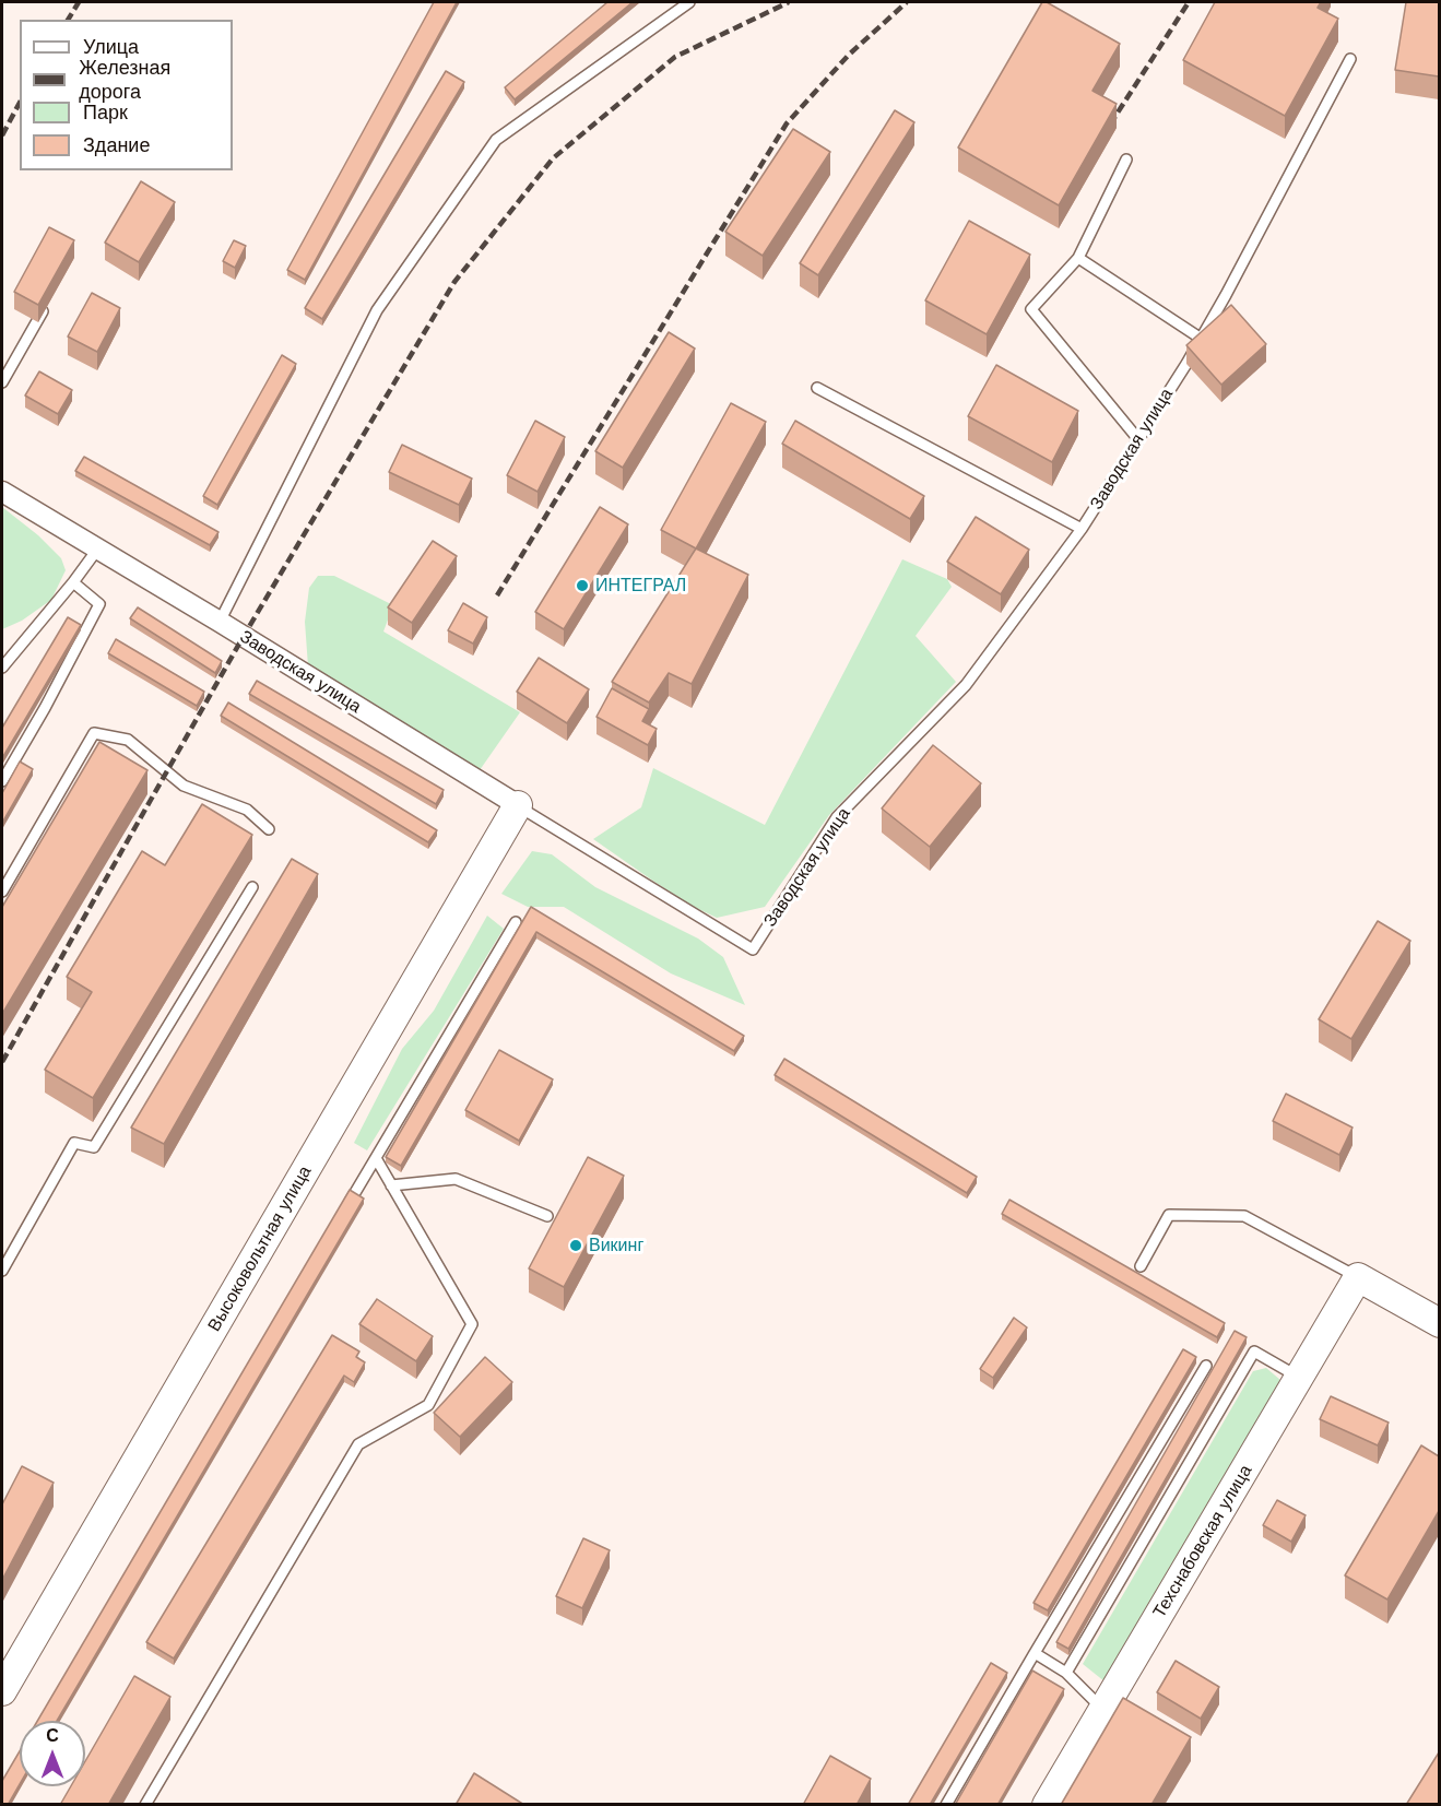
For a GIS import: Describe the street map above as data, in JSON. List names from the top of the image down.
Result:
{
  "streets": {
    "street": ["Заводская улица", "Высоковольтная улица", "Техснабовская улица"]
  },
  "crossings": [
    ["Заводская улица", "Высоковольтная улица"]
  ],
  "places": ["ИНТЕГРАЛ", "Викинг"],
  "legend": [
    "Улица",
    "Железная дорога",
    "Парк",
    "Здание"
  ],
  "north": "top"
}
